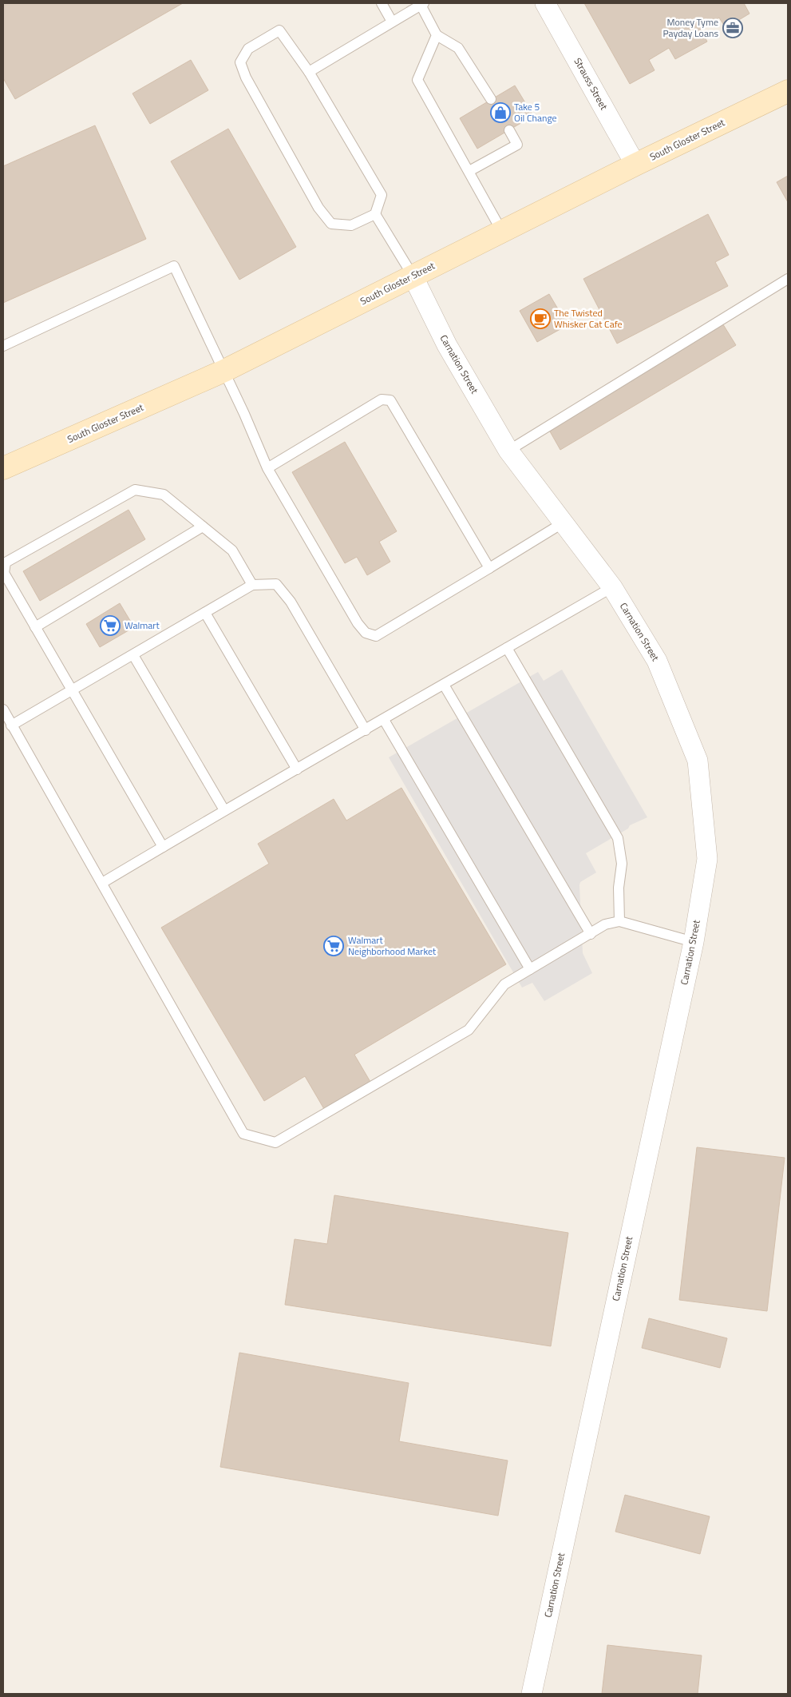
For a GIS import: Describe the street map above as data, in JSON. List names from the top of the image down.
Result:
{
  "streets": {
    "main road": ["South Gloster Street"],
    "street": ["Strauss Street", "Carnation Street"]
  },
  "crossings": [
    ["Strauss Street", "South Gloster Street"],
    ["South Gloster Street", "Carnation Street"]
  ],
  "places": {
    "office": ["Money Tyme Payday Loans"],
    "shop": ["Take 5 Oil Change"],
    "cafe": ["The Twisted Whisker Cat Cafe"],
    "supermarket": ["Walmart", "Walmart Neighborhood Market"]
  }
}
